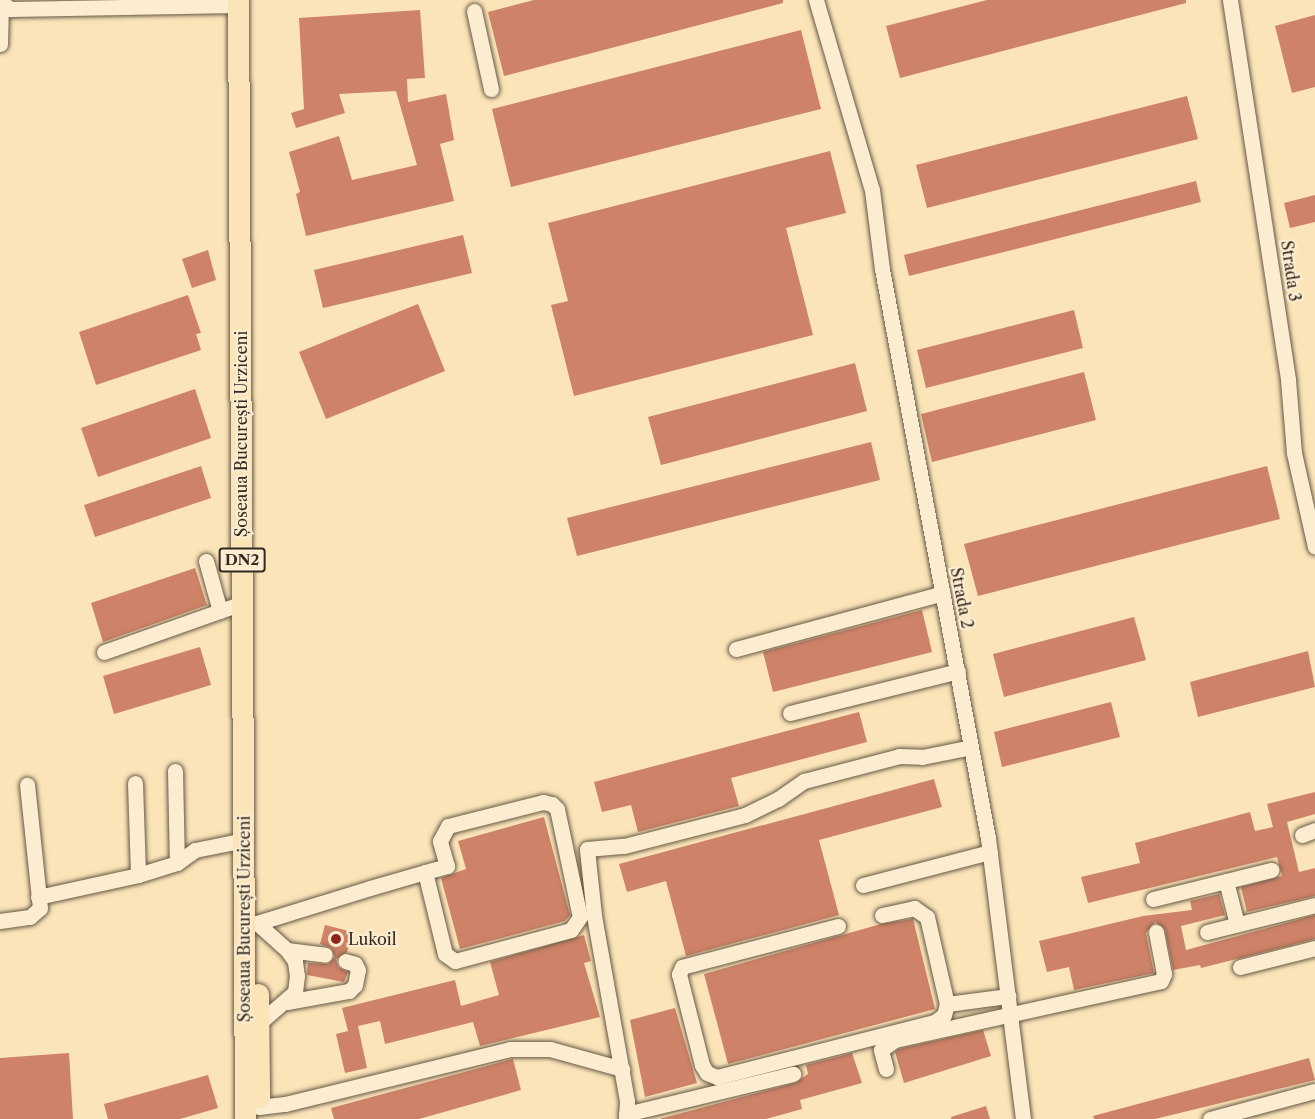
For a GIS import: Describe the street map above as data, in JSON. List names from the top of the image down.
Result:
{
  "streets": {
    "highway": ["Șoseaua București Urziceni", "DN2"],
    "lane": ["Strada 3", "Strada 2"]
  },
  "places": ["Lukoil"]
}
